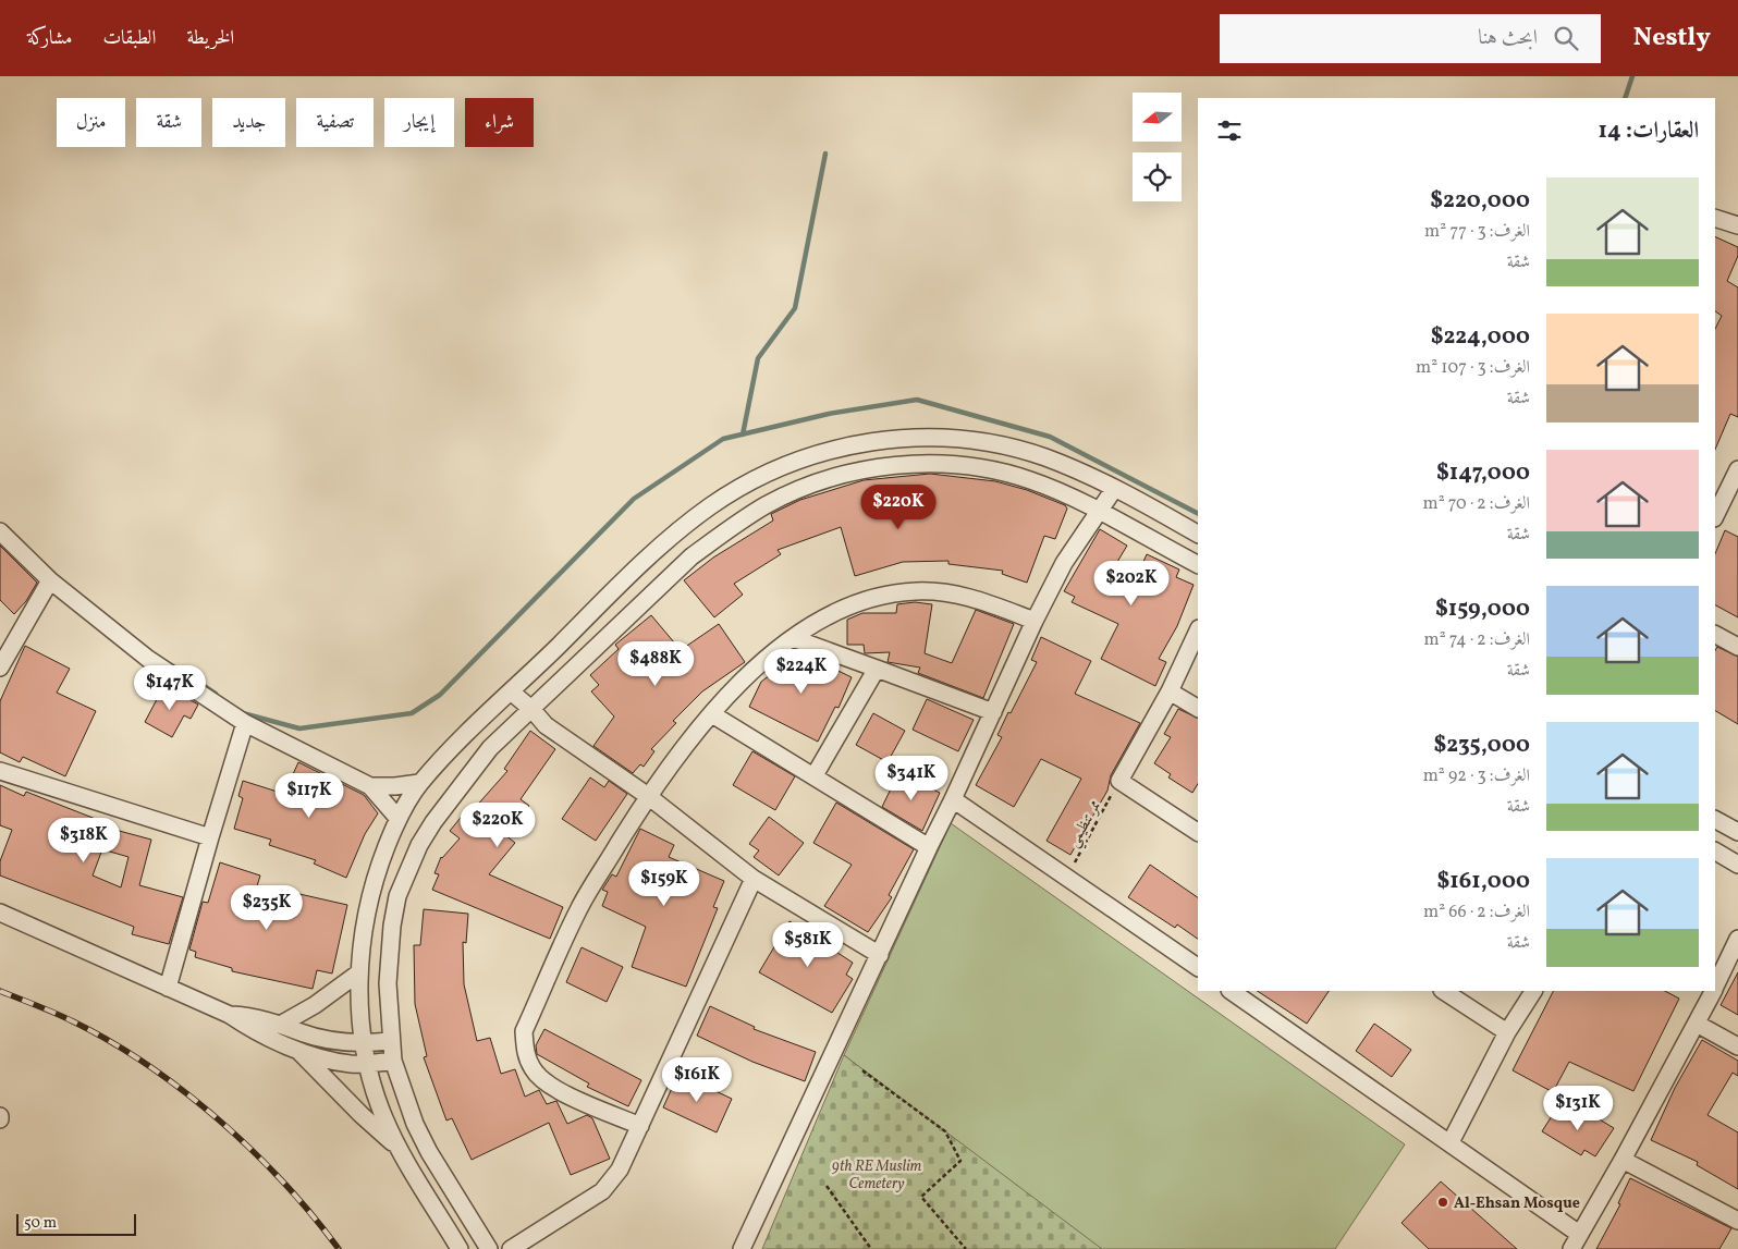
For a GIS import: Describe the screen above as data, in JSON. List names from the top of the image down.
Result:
{
  "streets": {
    "path": ["ممر تنظيمي"]
  },
  "parks": ["9th RE Muslim Cemetery"],
  "places": ["Al-Ehsan Mosque"],
  "scale_bar": "50 m",
  "north": "left",
  "page": {
    "header": "Nestly",
    "search": "ابحث هنا",
    "nav": ["الخريطة", "الطبقات", "مشاركة"],
    "chip": [
      "شراء",
      "إيجار",
      "تصفية",
      "جديد",
      "شقة",
      "منزل"
    ],
    "heading": "العقارات: 14",
    "list": [
      {
        "name": "$220,000",
        "note": "الغرف: 3 · 77 m² · شقة"
      },
      {
        "name": "$224,000",
        "note": "الغرف: 3 · 107 m² · شقة"
      },
      {
        "name": "$147,000",
        "note": "الغرف: 2 · 70 m² · شقة"
      },
      {
        "name": "$159,000",
        "note": "الغرف: 2 · 74 m² · شقة"
      },
      {
        "name": "$235,000",
        "note": "الغرف: 3 · 92 m² · شقة"
      },
      {
        "name": "$161,000",
        "note": "الغرف: 2 · 66 m² · شقة"
      }
    ],
    "price": [
      "$220K",
      "$202K",
      "$488K",
      "$224K",
      "$147K",
      "$341K",
      "$117K",
      "$220K",
      "$318K",
      "$159K",
      "$235K",
      "$581K",
      "$161K",
      "$131K"
    ],
    "scale": "50 m"
  }
}
